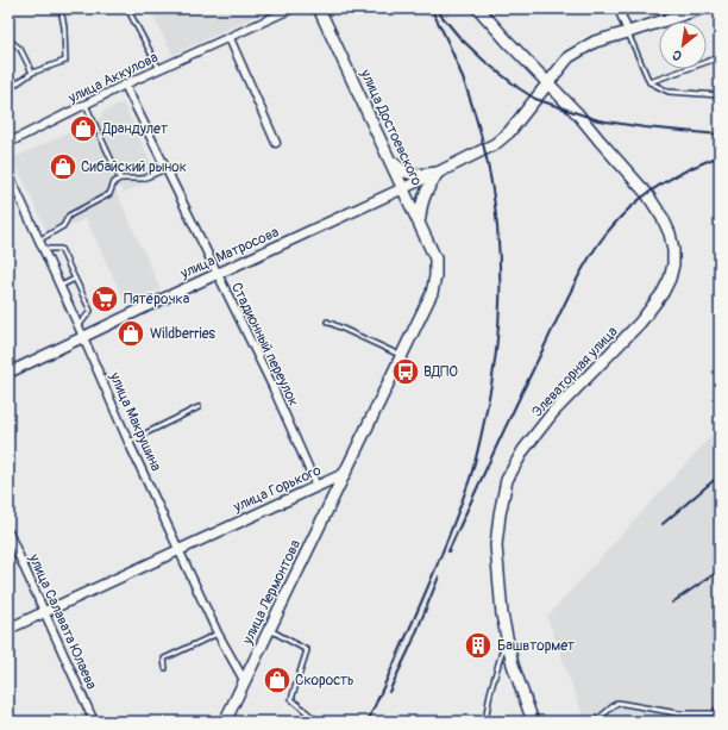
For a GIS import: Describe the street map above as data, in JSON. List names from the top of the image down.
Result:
{
  "streets": {
    "main road": [
      "улица Достоевского",
      "улица Матросова",
      "Элеваторная улица",
      "улица Горького",
      "улица Лермонтова"
    ],
    "street": [
      "улица Аккулова",
      "Стадионный переулок",
      "улица Макрушина",
      "улица Салавата Юлаева"
    ]
  },
  "crossings": [
    ["улица Аккулова", "Стадионный переулок"],
    ["улица Достоевского", "улица Матросова"],
    ["улица Достоевского", "улица Горького"],
    ["улица Матросова", "Стадионный переулок"],
    ["улица Матросова", "Элеваторная улица"],
    ["улица Матросова", "улица Макрушина"],
    ["Стадионный переулок", "улица Горького"],
    ["улица Макрушина", "улица Горького"],
    ["улица Макрушина", "улица Лермонтова"],
    ["улица Горького", "улица Лермонтова"],
    ["улица Горького", "улица Салавата Юлаева"]
  ],
  "places": {
    "shop": [
      "Драндулет",
      "Сибайский рынок",
      "Wildberries",
      "Скорость"
    ],
    "supermarket": ["Пятёрочка"],
    "bus stop": ["ВДПО"],
    "building": ["Башвтормет"]
  },
  "north": "bottom left"
}
